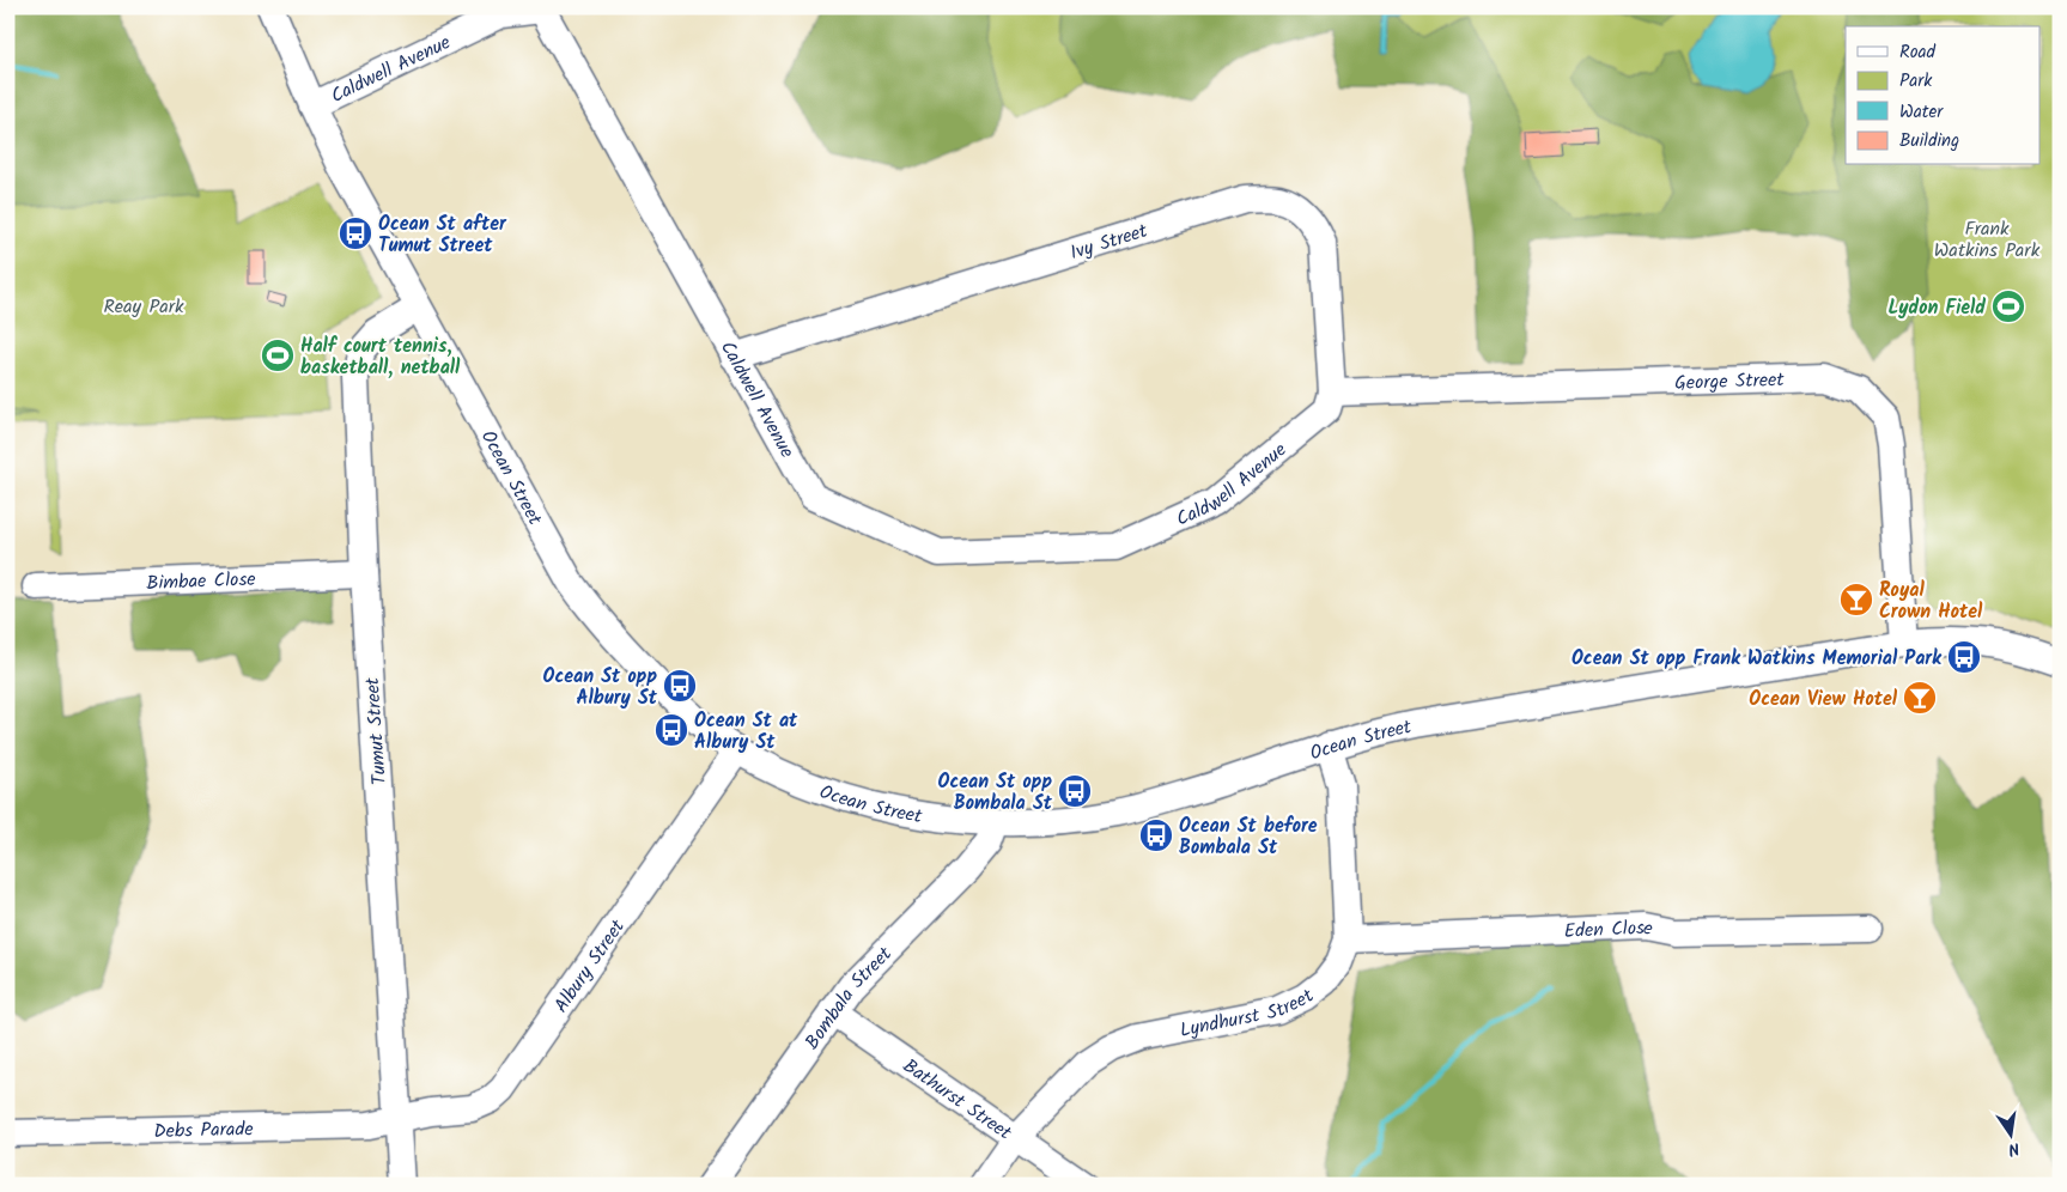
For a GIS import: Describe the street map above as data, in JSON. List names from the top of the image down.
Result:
{
  "streets": {
    "street": [
      "Caldwell Avenue",
      "Ivy Street",
      "George Street",
      "Ocean Street",
      "Bimbae Close",
      "Tumut Street",
      "Eden Close",
      "Albury Street",
      "Bombala Street",
      "Lyndhurst Street",
      "Bathurst Street",
      "Debs Parade"
    ]
  },
  "crossings": [
    ["Caldwell Avenue", "Ivy Street"],
    ["Caldwell Avenue", "George Street"],
    ["Caldwell Avenue", "Ocean Street"],
    ["Ivy Street", "George Street"],
    ["George Street", "Ocean Street"],
    ["Ocean Street", "Tumut Street"],
    ["Ocean Street", "Albury Street"],
    ["Ocean Street", "Bombala Street"],
    ["Ocean Street", "Lyndhurst Street"],
    ["Bimbae Close", "Tumut Street"],
    ["Tumut Street", "Albury Street"],
    ["Tumut Street", "Debs Parade"],
    ["Eden Close", "Lyndhurst Street"],
    ["Albury Street", "Debs Parade"],
    ["Bombala Street", "Bathurst Street"],
    ["Lyndhurst Street", "Bathurst Street"]
  ],
  "parks": ["Frank Watkins Park", "Reay Park"],
  "places": {
    "bus stop": [
      "Ocean St after Tumut Street",
      "Ocean St opp Frank Watkins Memorial Park",
      "Ocean St opp Albury St",
      "Ocean St at Albury St",
      "Ocean St opp Bombala St",
      "Ocean St before Bombala St"
    ],
    "sports": ["Lydon Field", "Half court tennis, basketball, netball"],
    "bar": ["Royal Crown Hotel", "Ocean View Hotel"]
  },
  "legend": [
    "Road",
    "Park",
    "Water",
    "Building"
  ],
  "north": "bottom"
}
